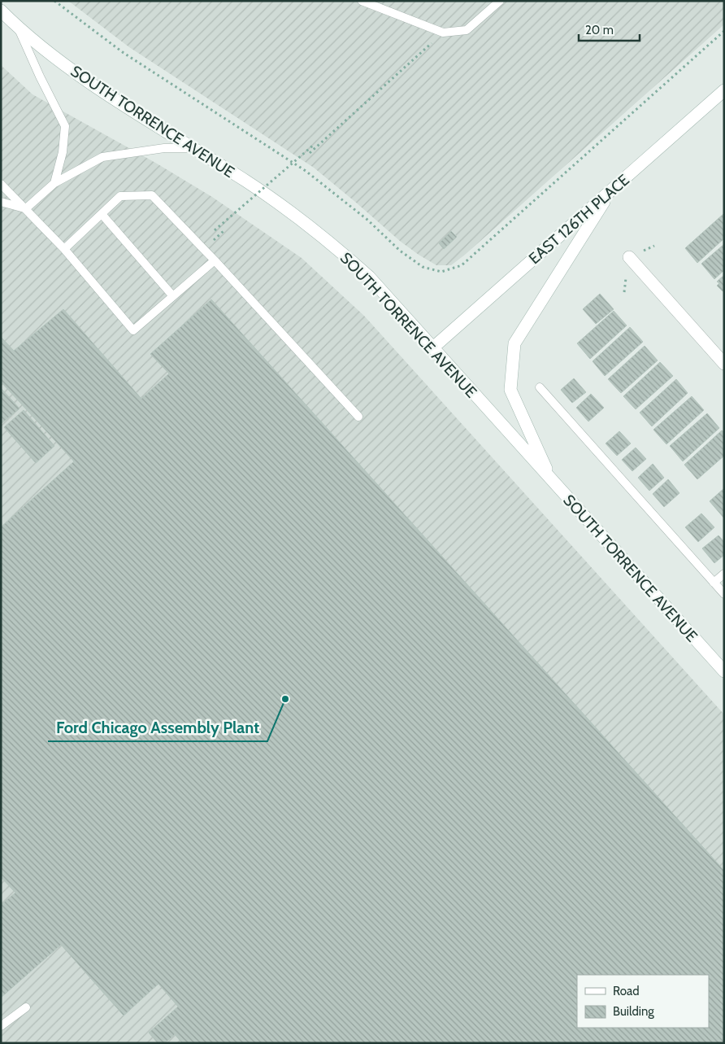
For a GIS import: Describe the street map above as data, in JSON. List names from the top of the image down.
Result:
{
  "streets": {
    "main road": ["SOUTH TORRENCE AVENUE", "EAST 126TH PLACE"]
  },
  "crossings": [
    ["SOUTH TORRENCE AVENUE", "EAST 126TH PLACE"]
  ],
  "places": ["Ford Chicago Assembly Plant"],
  "legend": ["Road", "Building"],
  "scale_bar": "20 m"
}
